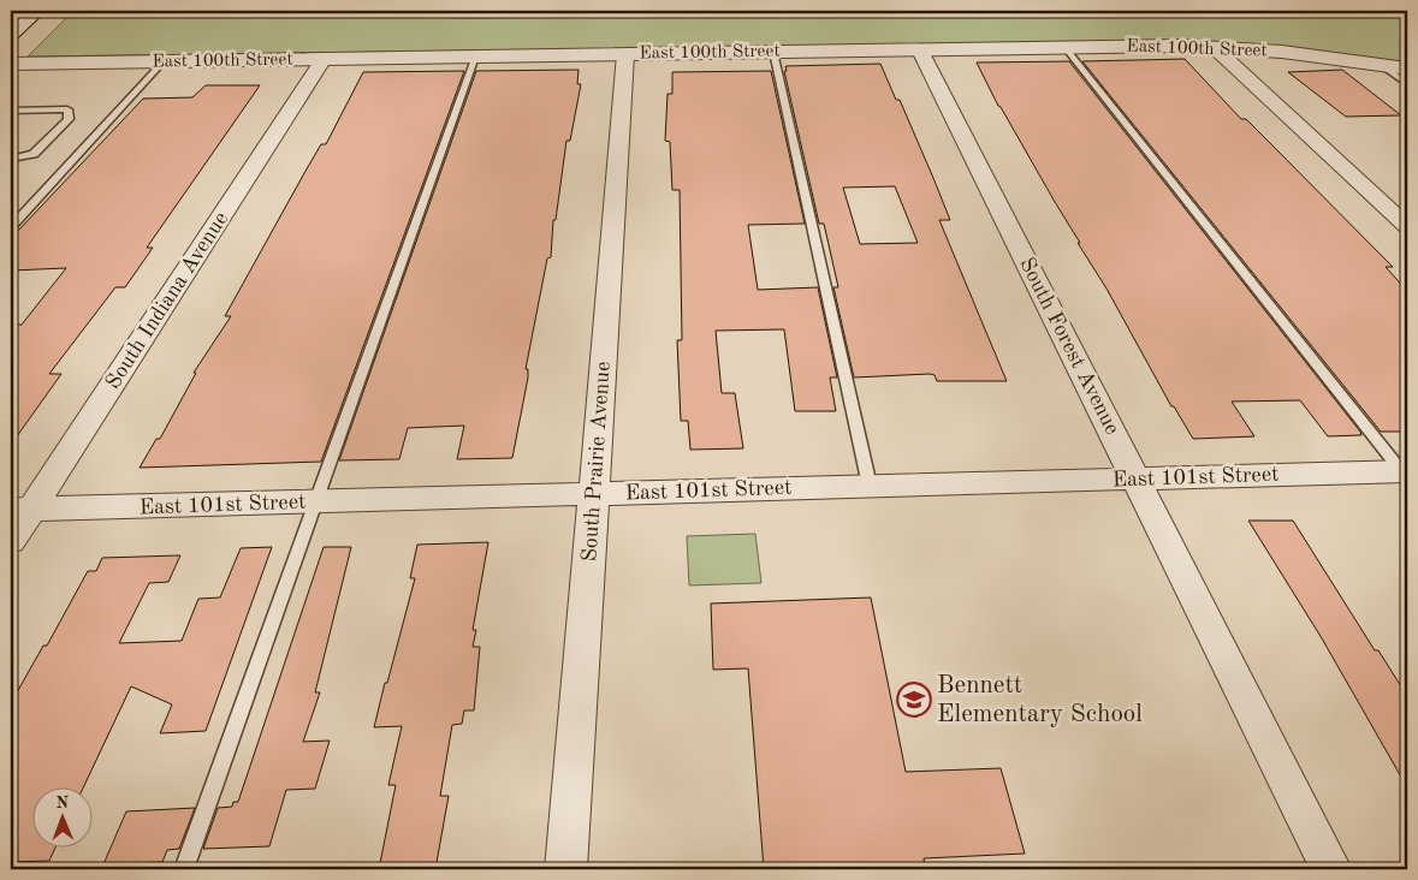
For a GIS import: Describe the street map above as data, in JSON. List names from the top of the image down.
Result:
{
  "streets": {
    "street": [
      "East 100th Street",
      "South Indiana Avenue",
      "South Forest Avenue",
      "South Prairie Avenue",
      "East 101st Street"
    ]
  },
  "crossings": [
    ["East 100th Street", "South Indiana Avenue"],
    ["East 100th Street", "South Forest Avenue"],
    ["East 100th Street", "South Prairie Avenue"],
    ["South Indiana Avenue", "East 101st Street"],
    ["South Forest Avenue", "East 101st Street"],
    ["South Prairie Avenue", "East 101st Street"]
  ],
  "places": {
    "school or university": ["Bennett Elementary School"]
  },
  "north": "top"
}
